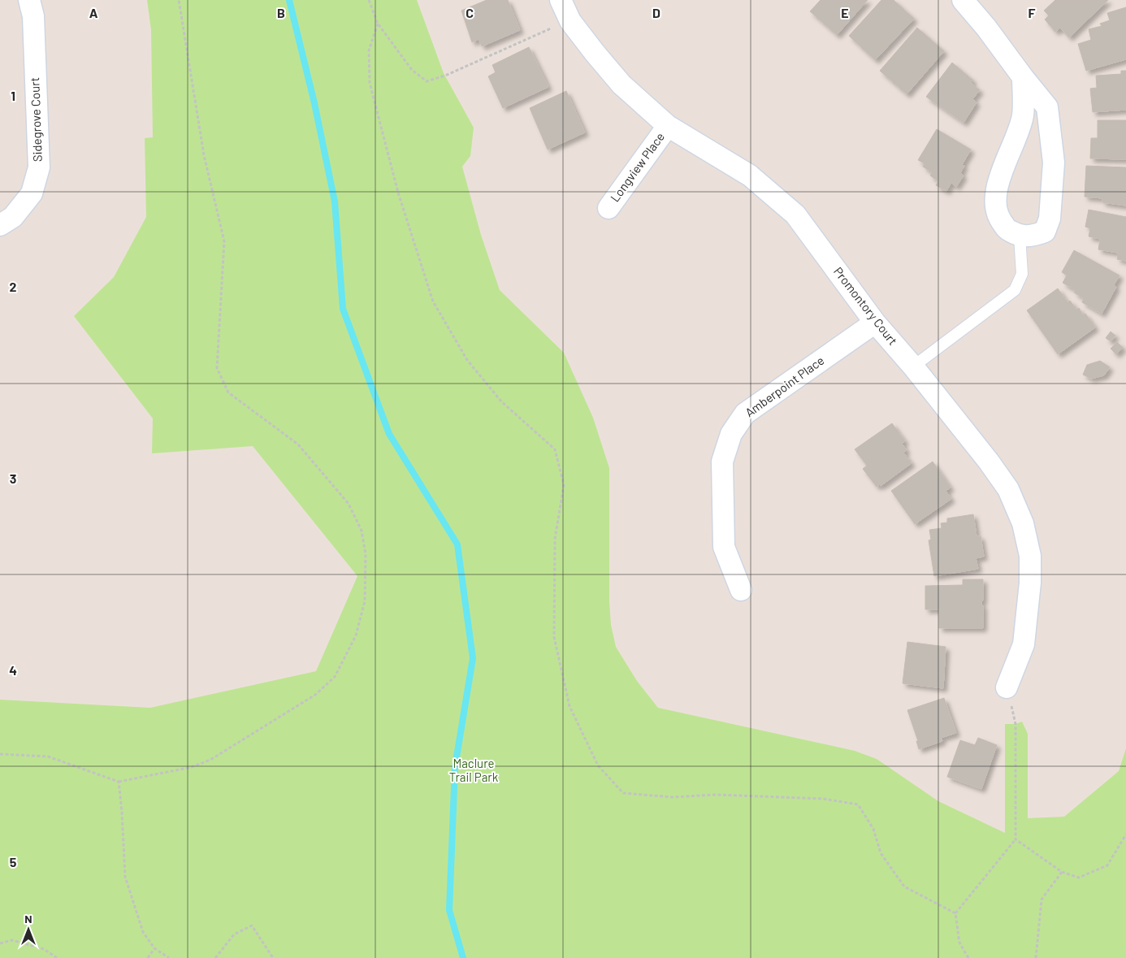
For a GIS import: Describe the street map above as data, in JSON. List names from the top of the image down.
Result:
{
  "streets": {
    "street": [
      "Sidegrove Court",
      "Longview Place",
      "Promontory Court",
      "Amberpoint Place"
    ]
  },
  "crossings": [
    ["Longview Place", "Promontory Court"],
    ["Promontory Court", "Amberpoint Place"]
  ],
  "parks": ["Maclure Trail Park"],
  "north": "top",
  "grid": {
    "columns": [
      "A",
      "B",
      "C",
      "D",
      "E",
      "F"
    ],
    "rows": [
      "1",
      "2",
      "3",
      "4",
      "5"
    ]
  }
}
